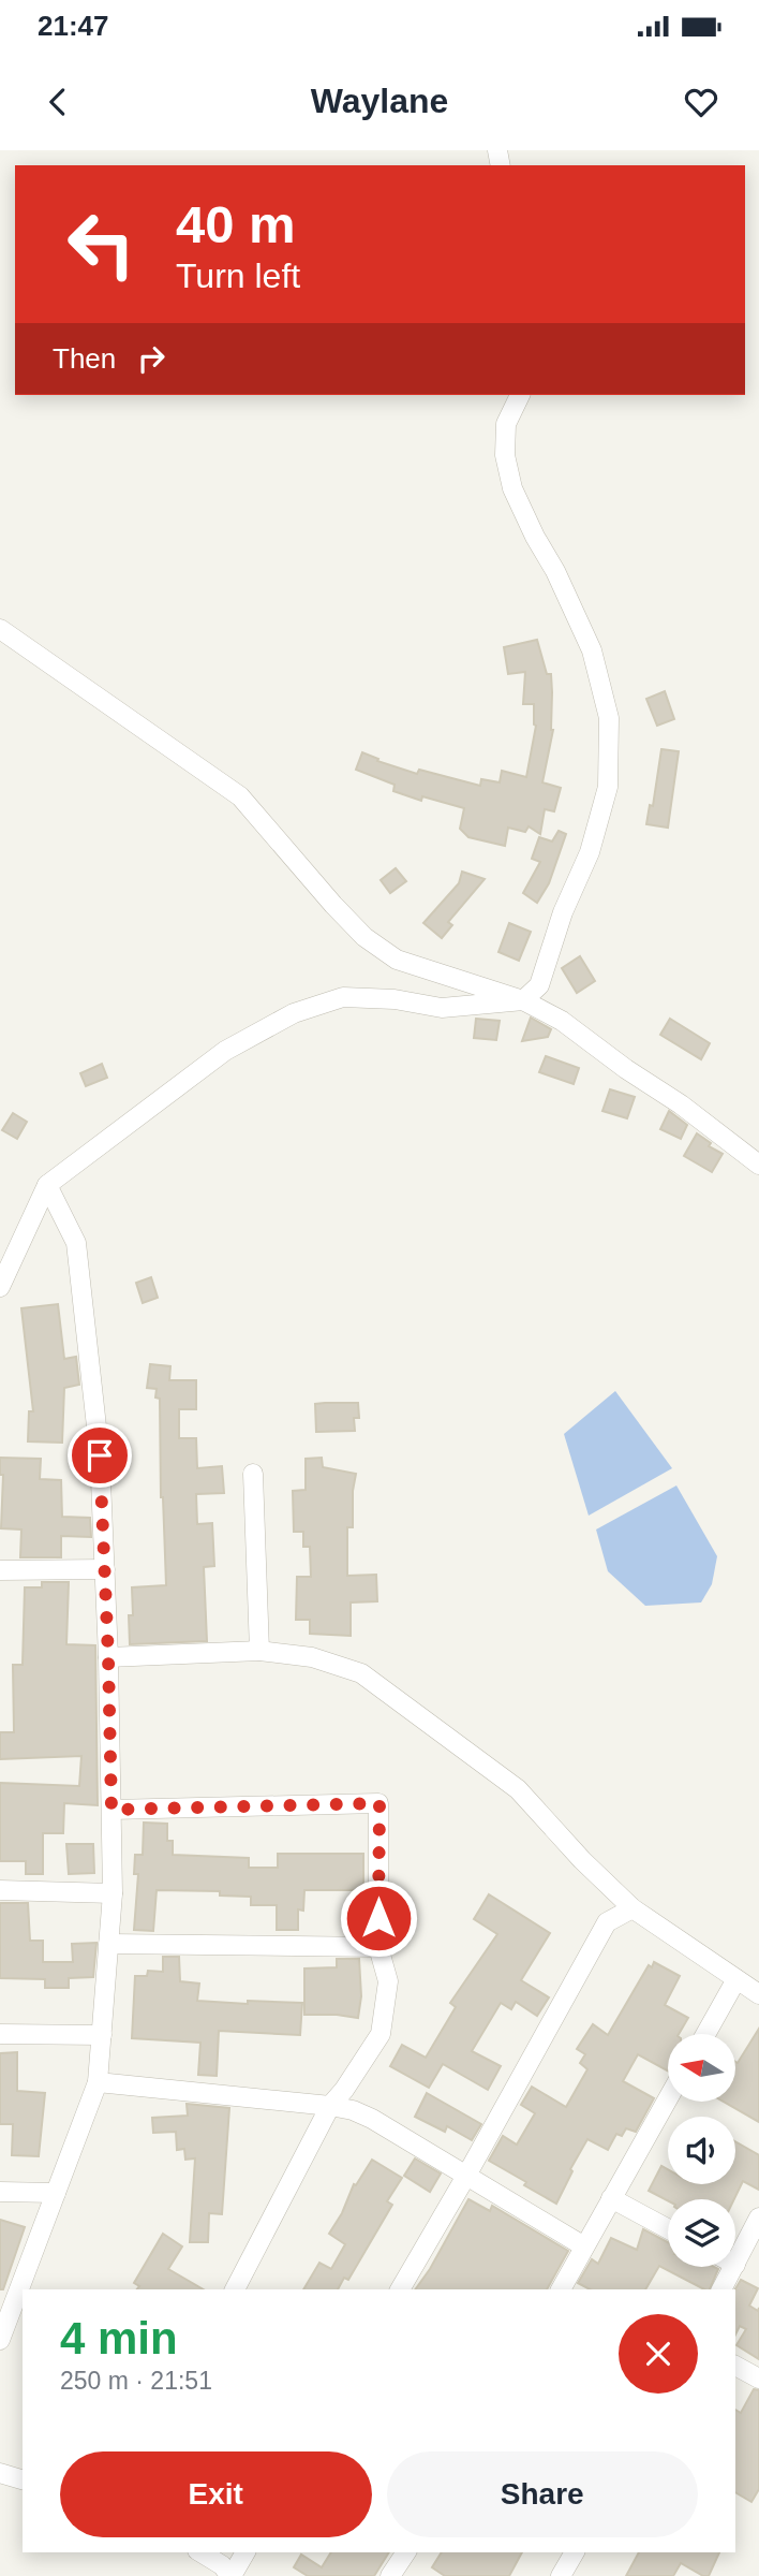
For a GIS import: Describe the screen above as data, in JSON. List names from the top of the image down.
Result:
{
  "north": "left",
  "page": {
    "status": "21:47",
    "header": "Waylane",
    "turn": ["40 m", "Turn left"],
    "then": "Then",
    "heading": ["4 min", "250 m · 21:51"],
    "buttons": ["Exit", "Share"]
  }
}
